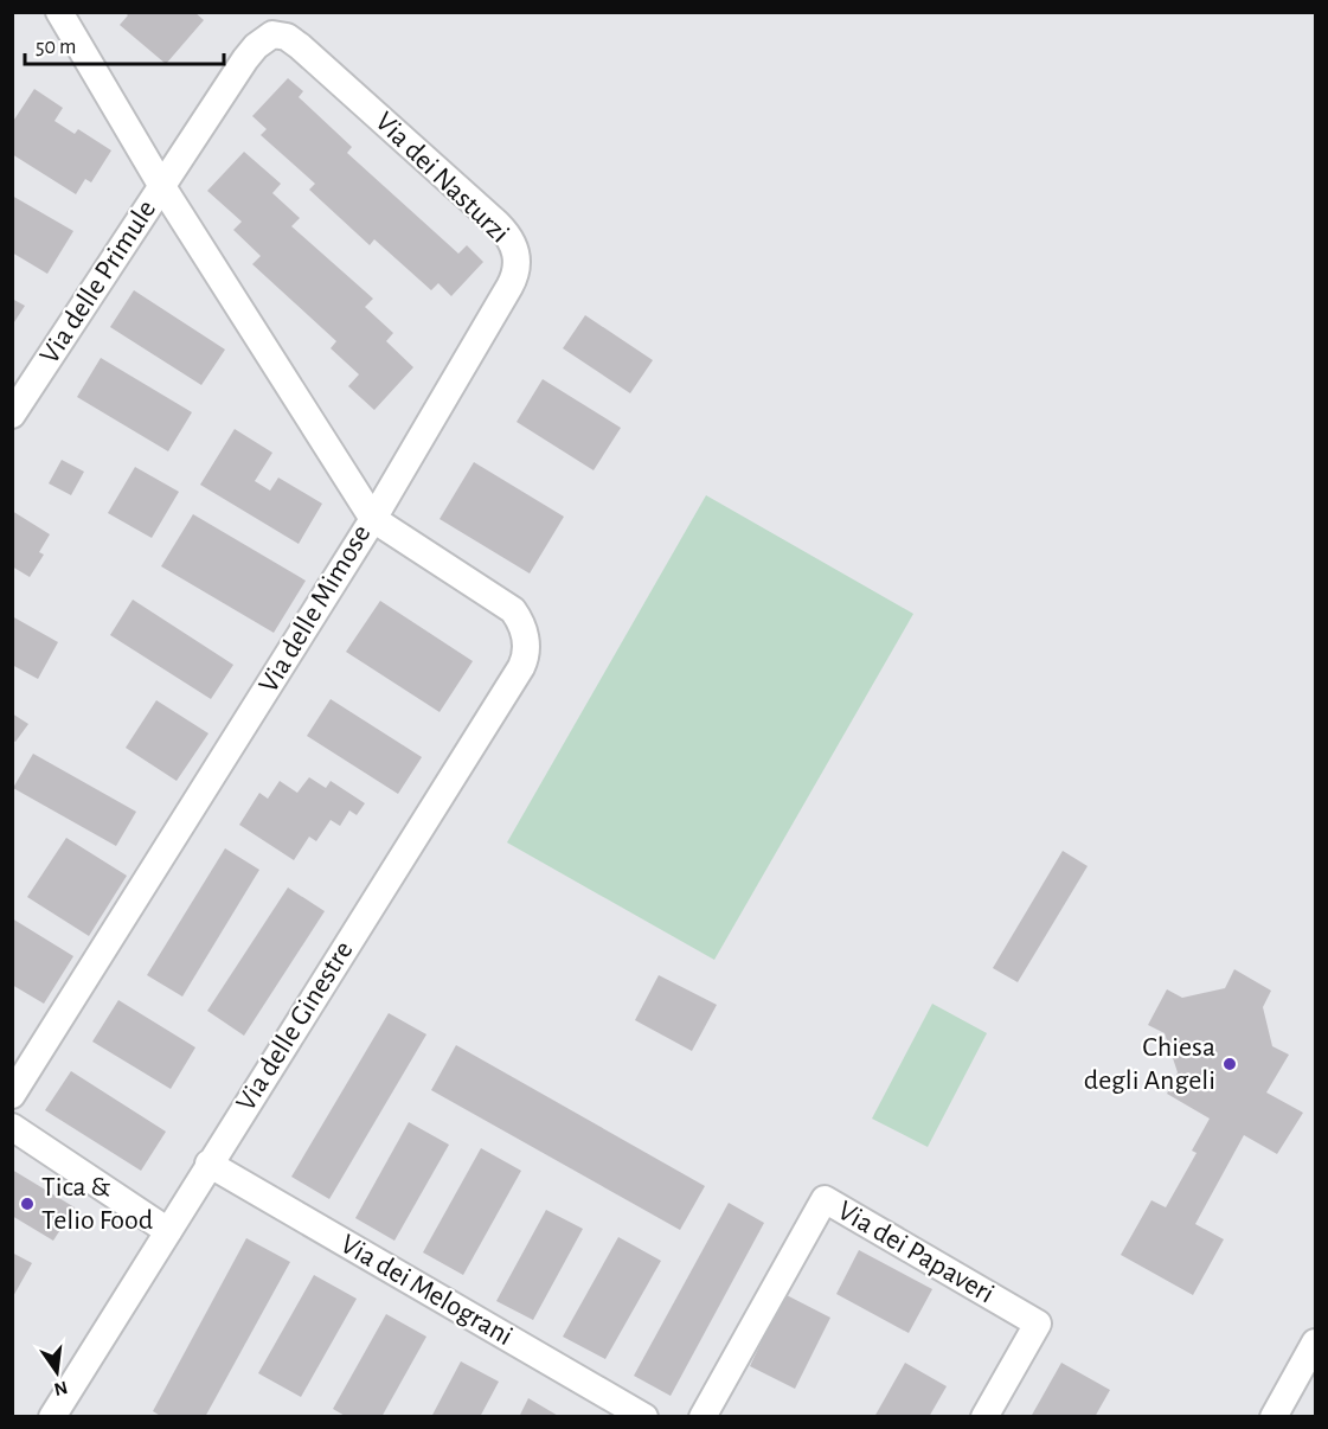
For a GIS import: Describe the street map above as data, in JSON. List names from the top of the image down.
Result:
{
  "streets": {
    "street": [
      "Via dei Nasturzi",
      "Via delle Primule",
      "Via delle Mimose",
      "Via delle Ginestre",
      "Via dei Papaveri",
      "Via dei Melograni"
    ]
  },
  "crossings": [
    ["Via dei Nasturzi", "Via delle Primule"],
    ["Via dei Nasturzi", "Via delle Mimose"],
    ["Via dei Nasturzi", "Via delle Ginestre"],
    ["Via delle Primule", "Via delle Mimose"],
    ["Via delle Mimose", "Via delle Ginestre"],
    ["Via delle Ginestre", "Via dei Melograni"]
  ],
  "places": ["Chiesa degli Angeli", "Tica & Telio Food"],
  "scale_bar": "50 m",
  "north": "bottom"
}
